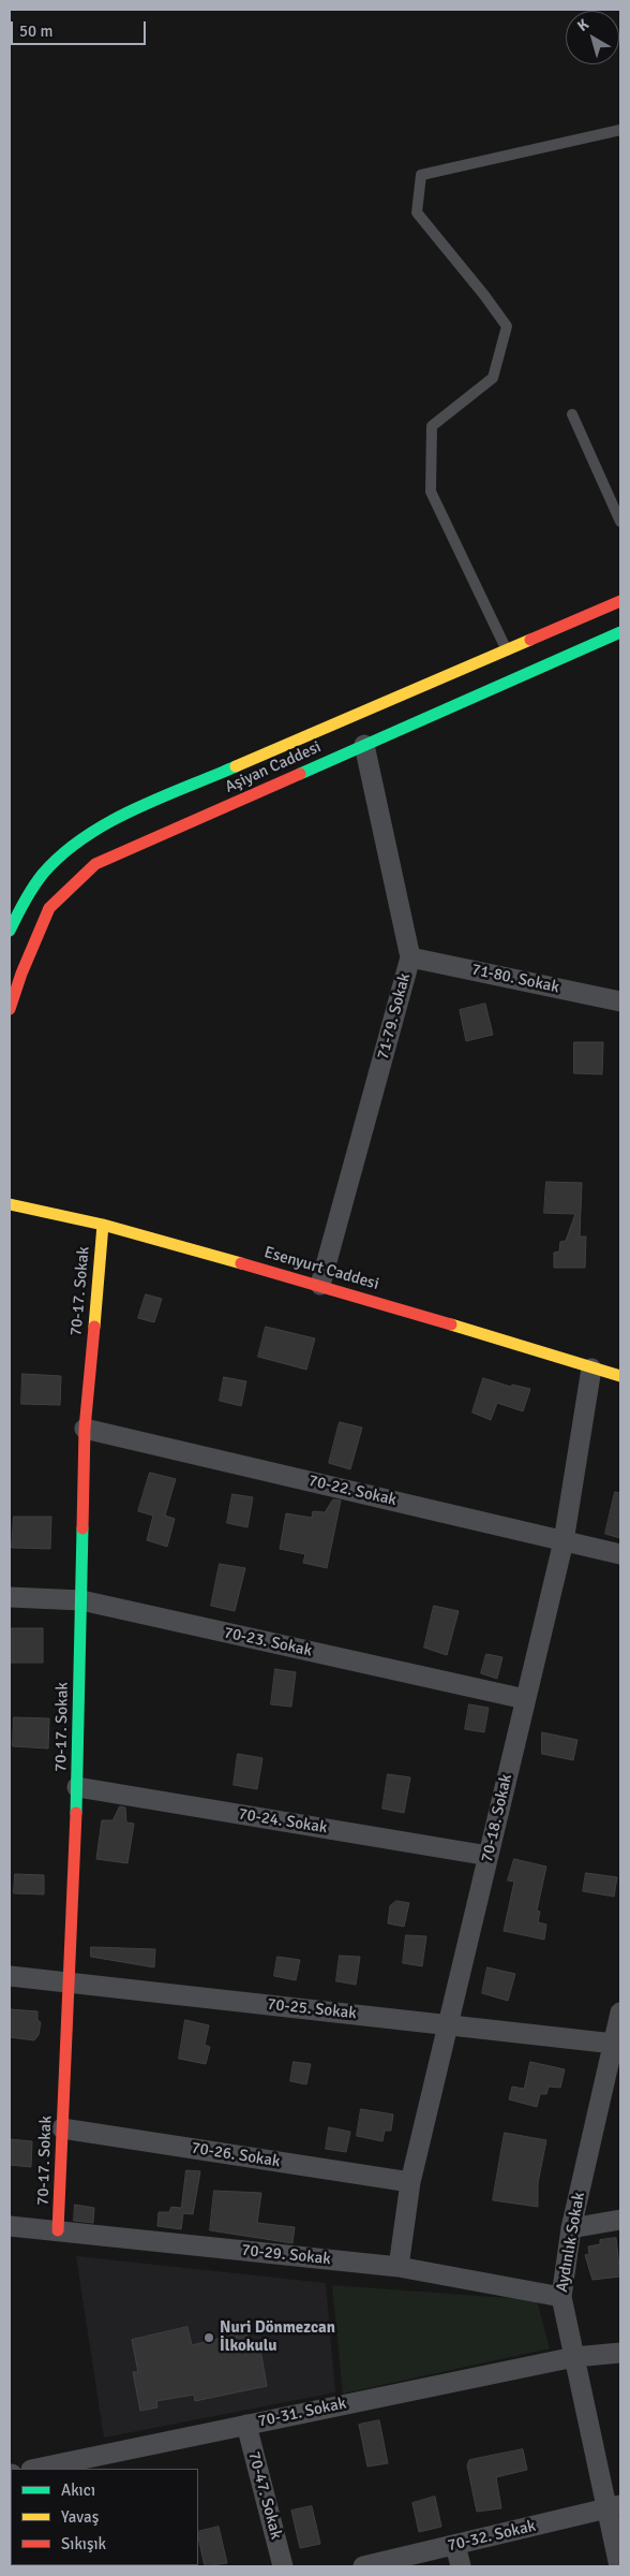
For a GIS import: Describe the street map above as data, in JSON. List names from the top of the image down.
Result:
{
  "streets": {
    "street": [
      "Aşiyan Caddesi",
      "71-80. Sokak",
      "71-79. Sokak",
      "Esenyurt Caddesi",
      "70-17. Sokak",
      "70-22. Sokak",
      "70-23. Sokak",
      "70-18. Sokak",
      "70-24. Sokak",
      "70-25. Sokak",
      "70-26. Sokak",
      "Aydınlık Sokak",
      "70-29. Sokak",
      "70-31. Sokak",
      "70-47. Sokak",
      "70-32. Sokak"
    ]
  },
  "crossings": [
    ["Aşiyan Caddesi", "71-79. Sokak"],
    ["71-80. Sokak", "71-79. Sokak"],
    ["71-79. Sokak", "Esenyurt Caddesi"],
    ["Esenyurt Caddesi", "70-17. Sokak"],
    ["Esenyurt Caddesi", "70-18. Sokak"],
    ["70-17. Sokak", "70-22. Sokak"],
    ["70-17. Sokak", "70-23. Sokak"],
    ["70-17. Sokak", "70-24. Sokak"],
    ["70-17. Sokak", "70-25. Sokak"],
    ["70-17. Sokak", "70-26. Sokak"],
    ["70-17. Sokak", "70-29. Sokak"],
    ["70-22. Sokak", "70-18. Sokak"],
    ["70-23. Sokak", "70-18. Sokak"],
    ["70-18. Sokak", "70-24. Sokak"],
    ["70-18. Sokak", "70-25. Sokak"],
    ["70-18. Sokak", "70-26. Sokak"],
    ["70-18. Sokak", "70-29. Sokak"],
    ["70-25. Sokak", "Aydınlık Sokak"],
    ["Aydınlık Sokak", "70-29. Sokak"],
    ["Aydınlık Sokak", "70-31. Sokak"],
    ["Aydınlık Sokak", "70-32. Sokak"],
    ["70-31. Sokak", "70-47. Sokak"]
  ],
  "places": ["Nuri Dönmezcan İlkokulu"],
  "legend": ["Akıcı", "Yavaş", "Sıkışık"],
  "scale_bar": "50 m",
  "north": "top left"
}
